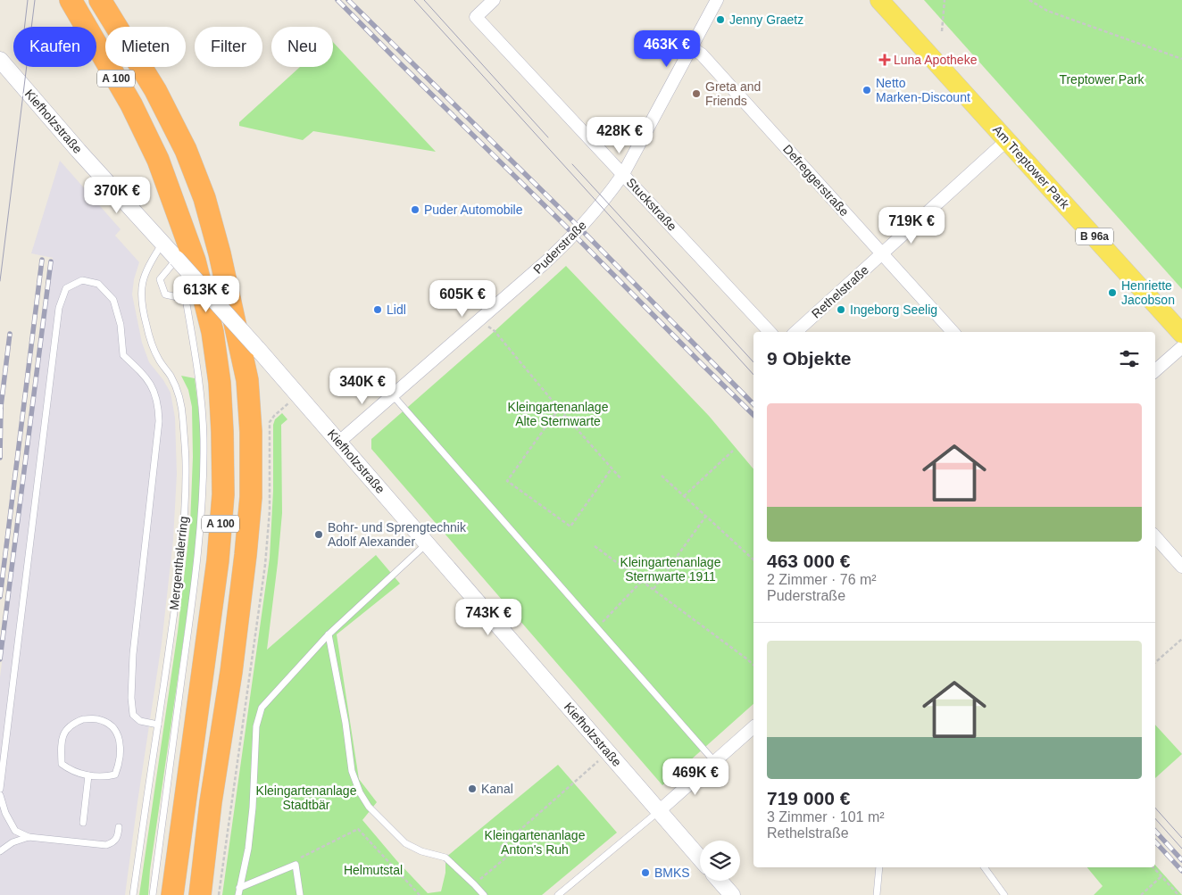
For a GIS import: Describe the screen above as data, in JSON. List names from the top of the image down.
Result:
{
  "streets": {
    "highway": ["A 100"],
    "main road": ["Am Treptower Park", "B 96a"],
    "street": [
      "Kiefholzstraße",
      "Defreggerstraße",
      "Stuckstraße",
      "Puderstraße",
      "Rethelstraße"
    ],
    "lane": ["Mergenthalerring"]
  },
  "crossings": [
    ["Kiefholzstraße", "Puderstraße"],
    ["Kiefholzstraße", "Mergenthalerring"],
    ["Am Treptower Park", "Rethelstraße"],
    ["Defreggerstraße", "Puderstraße"],
    ["Defreggerstraße", "Rethelstraße"],
    ["Stuckstraße", "Puderstraße"]
  ],
  "parks": [
    "Treptower Park",
    "Kleingartenanlage Alte Sternwarte",
    "Kleingartenanlage Sternwarte 1911",
    "Kleingartenanlage Stadtbär",
    "Kleingartenanlage Anton's Ruh",
    "Helmutstal"
  ],
  "places": {
    "other": [
      "Jenny Graetz",
      "Netto Marken-Discount",
      "Greta and Friends",
      "Puder Automobile",
      "Henriette Jacobson",
      "Lidl",
      "Ingeborg Seelig",
      "Bohr- und Sprengtechnik Adolf Alexander",
      "Kanal",
      "BMKS"
    ],
    "health": ["Luna Apotheke"]
  },
  "page": {
    "chip": [
      "Kaufen",
      "Mieten",
      "Filter",
      "Neu"
    ],
    "price": [
      "463K €",
      "428K €",
      "370K €",
      "719K €",
      "613K €",
      "605K €",
      "340K €",
      "743K €",
      "469K €"
    ],
    "heading": "9 Objekte",
    "list": [
      {
        "name": "463 000 €",
        "note": "2 Zimmer · 76 m² · Puderstraße"
      },
      {
        "name": "719 000 €",
        "note": "3 Zimmer · 101 m² · Rethelstraße"
      }
    ]
  }
}
